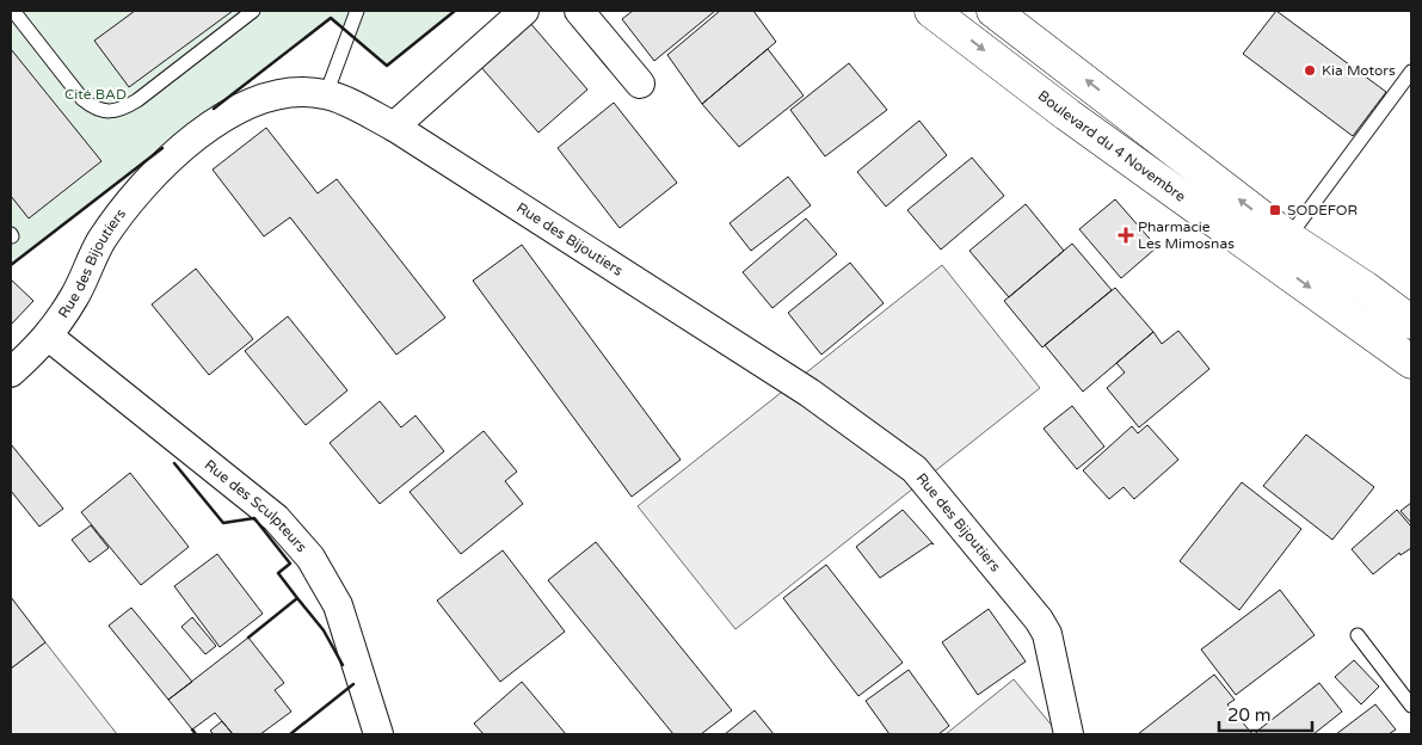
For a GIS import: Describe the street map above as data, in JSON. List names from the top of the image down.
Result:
{
  "streets": {
    "main road": ["Boulevard du 4 Novembre"],
    "street": ["Rue des Bijoutiers", "Rue des Sculpteurs"]
  },
  "crossings": [
    ["Rue des Bijoutiers", "Rue des Sculpteurs"]
  ],
  "parks": ["Cité BAD"],
  "places": {
    "other": ["Kia Motors"],
    "transit": ["SODEFOR"],
    "health": ["Pharmacie Les Mimosnas"]
  },
  "scale_bar": "20 m"
}
